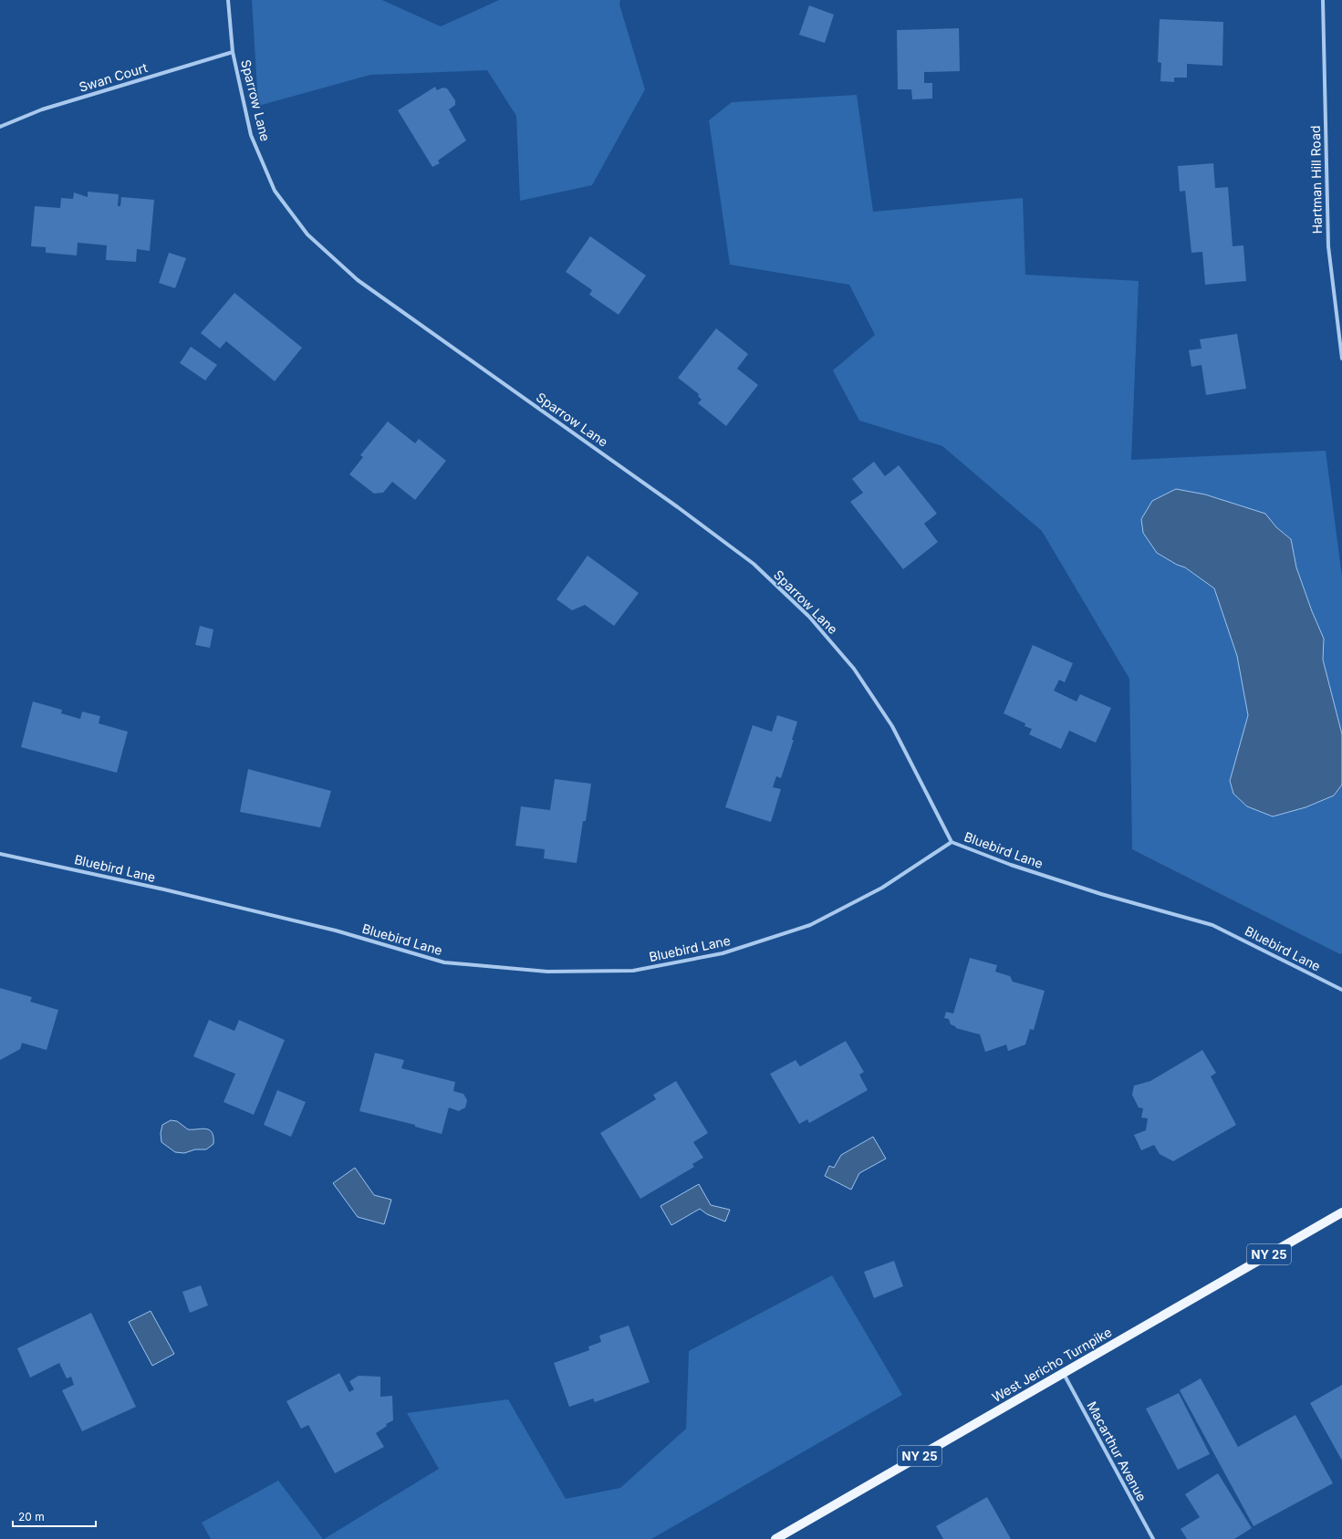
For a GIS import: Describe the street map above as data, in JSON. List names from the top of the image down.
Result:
{
  "streets": {
    "main road": ["NY 25", "West Jericho Turnpike"],
    "street": [
      "Swan Court",
      "Sparrow Lane",
      "Hartman Hill Road",
      "Bluebird Lane",
      "Macarthur Avenue"
    ]
  },
  "crossings": [
    ["Swan Court", "Sparrow Lane"],
    ["Sparrow Lane", "Bluebird Lane"],
    ["West Jericho Turnpike", "Macarthur Avenue"]
  ],
  "scale_bar": "20 m"
}
